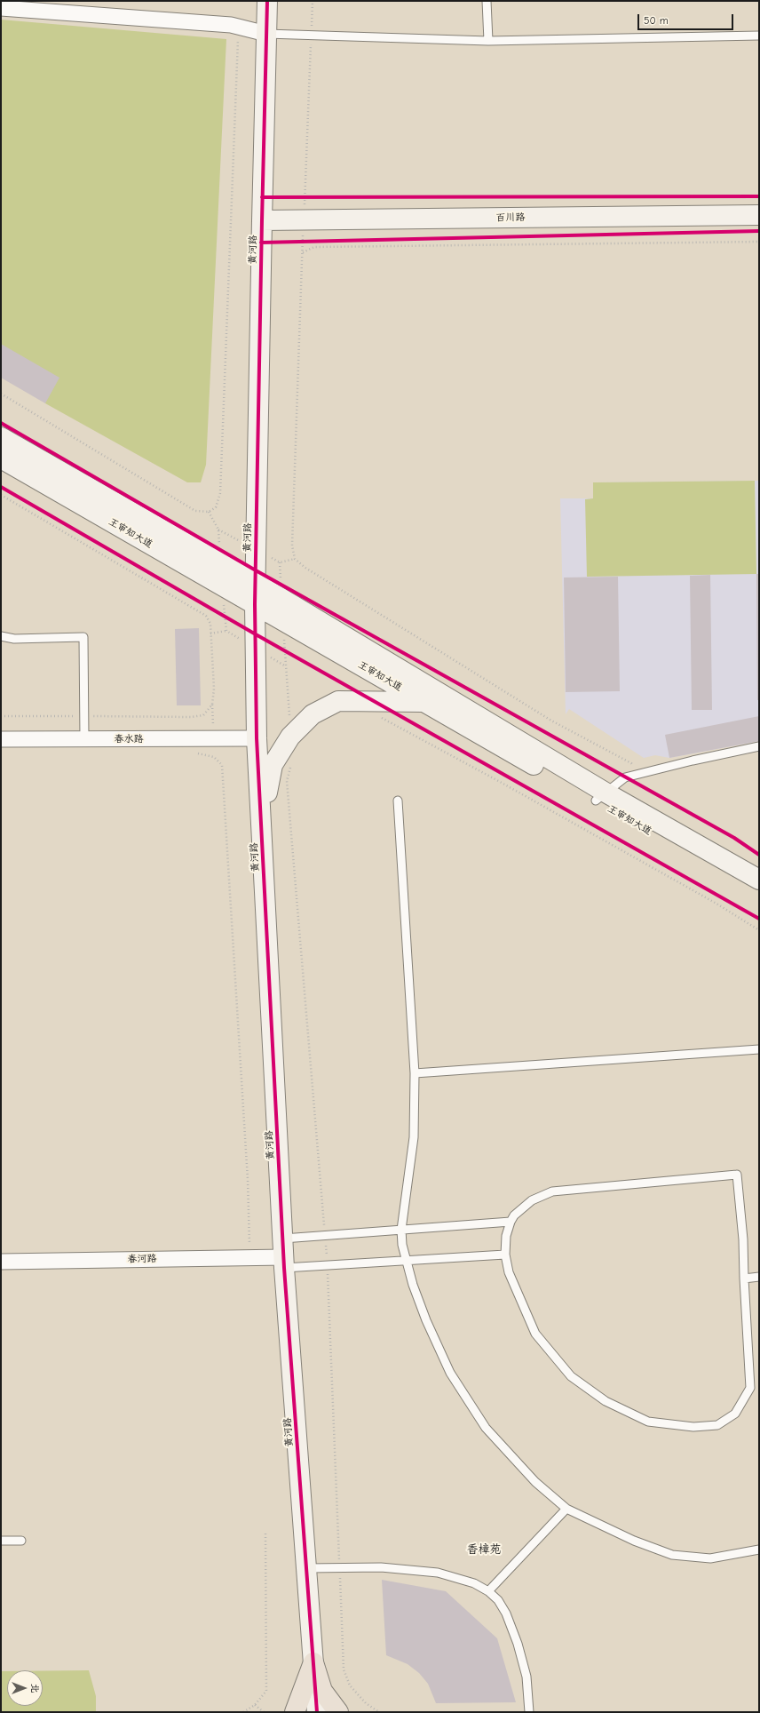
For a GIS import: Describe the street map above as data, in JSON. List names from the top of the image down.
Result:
{
  "streets": {
    "main road": ["百川路", "黄河路", "王审知大道"],
    "street": ["春水路", "春河路"]
  },
  "crossings": [
    ["百川路", "黄河路"],
    ["黄河路", "王审知大道"],
    ["黄河路", "春水路"],
    ["黄河路", "春河路"]
  ],
  "districts": ["香樟苑"],
  "scale_bar": "50 m",
  "north": "right"
}
